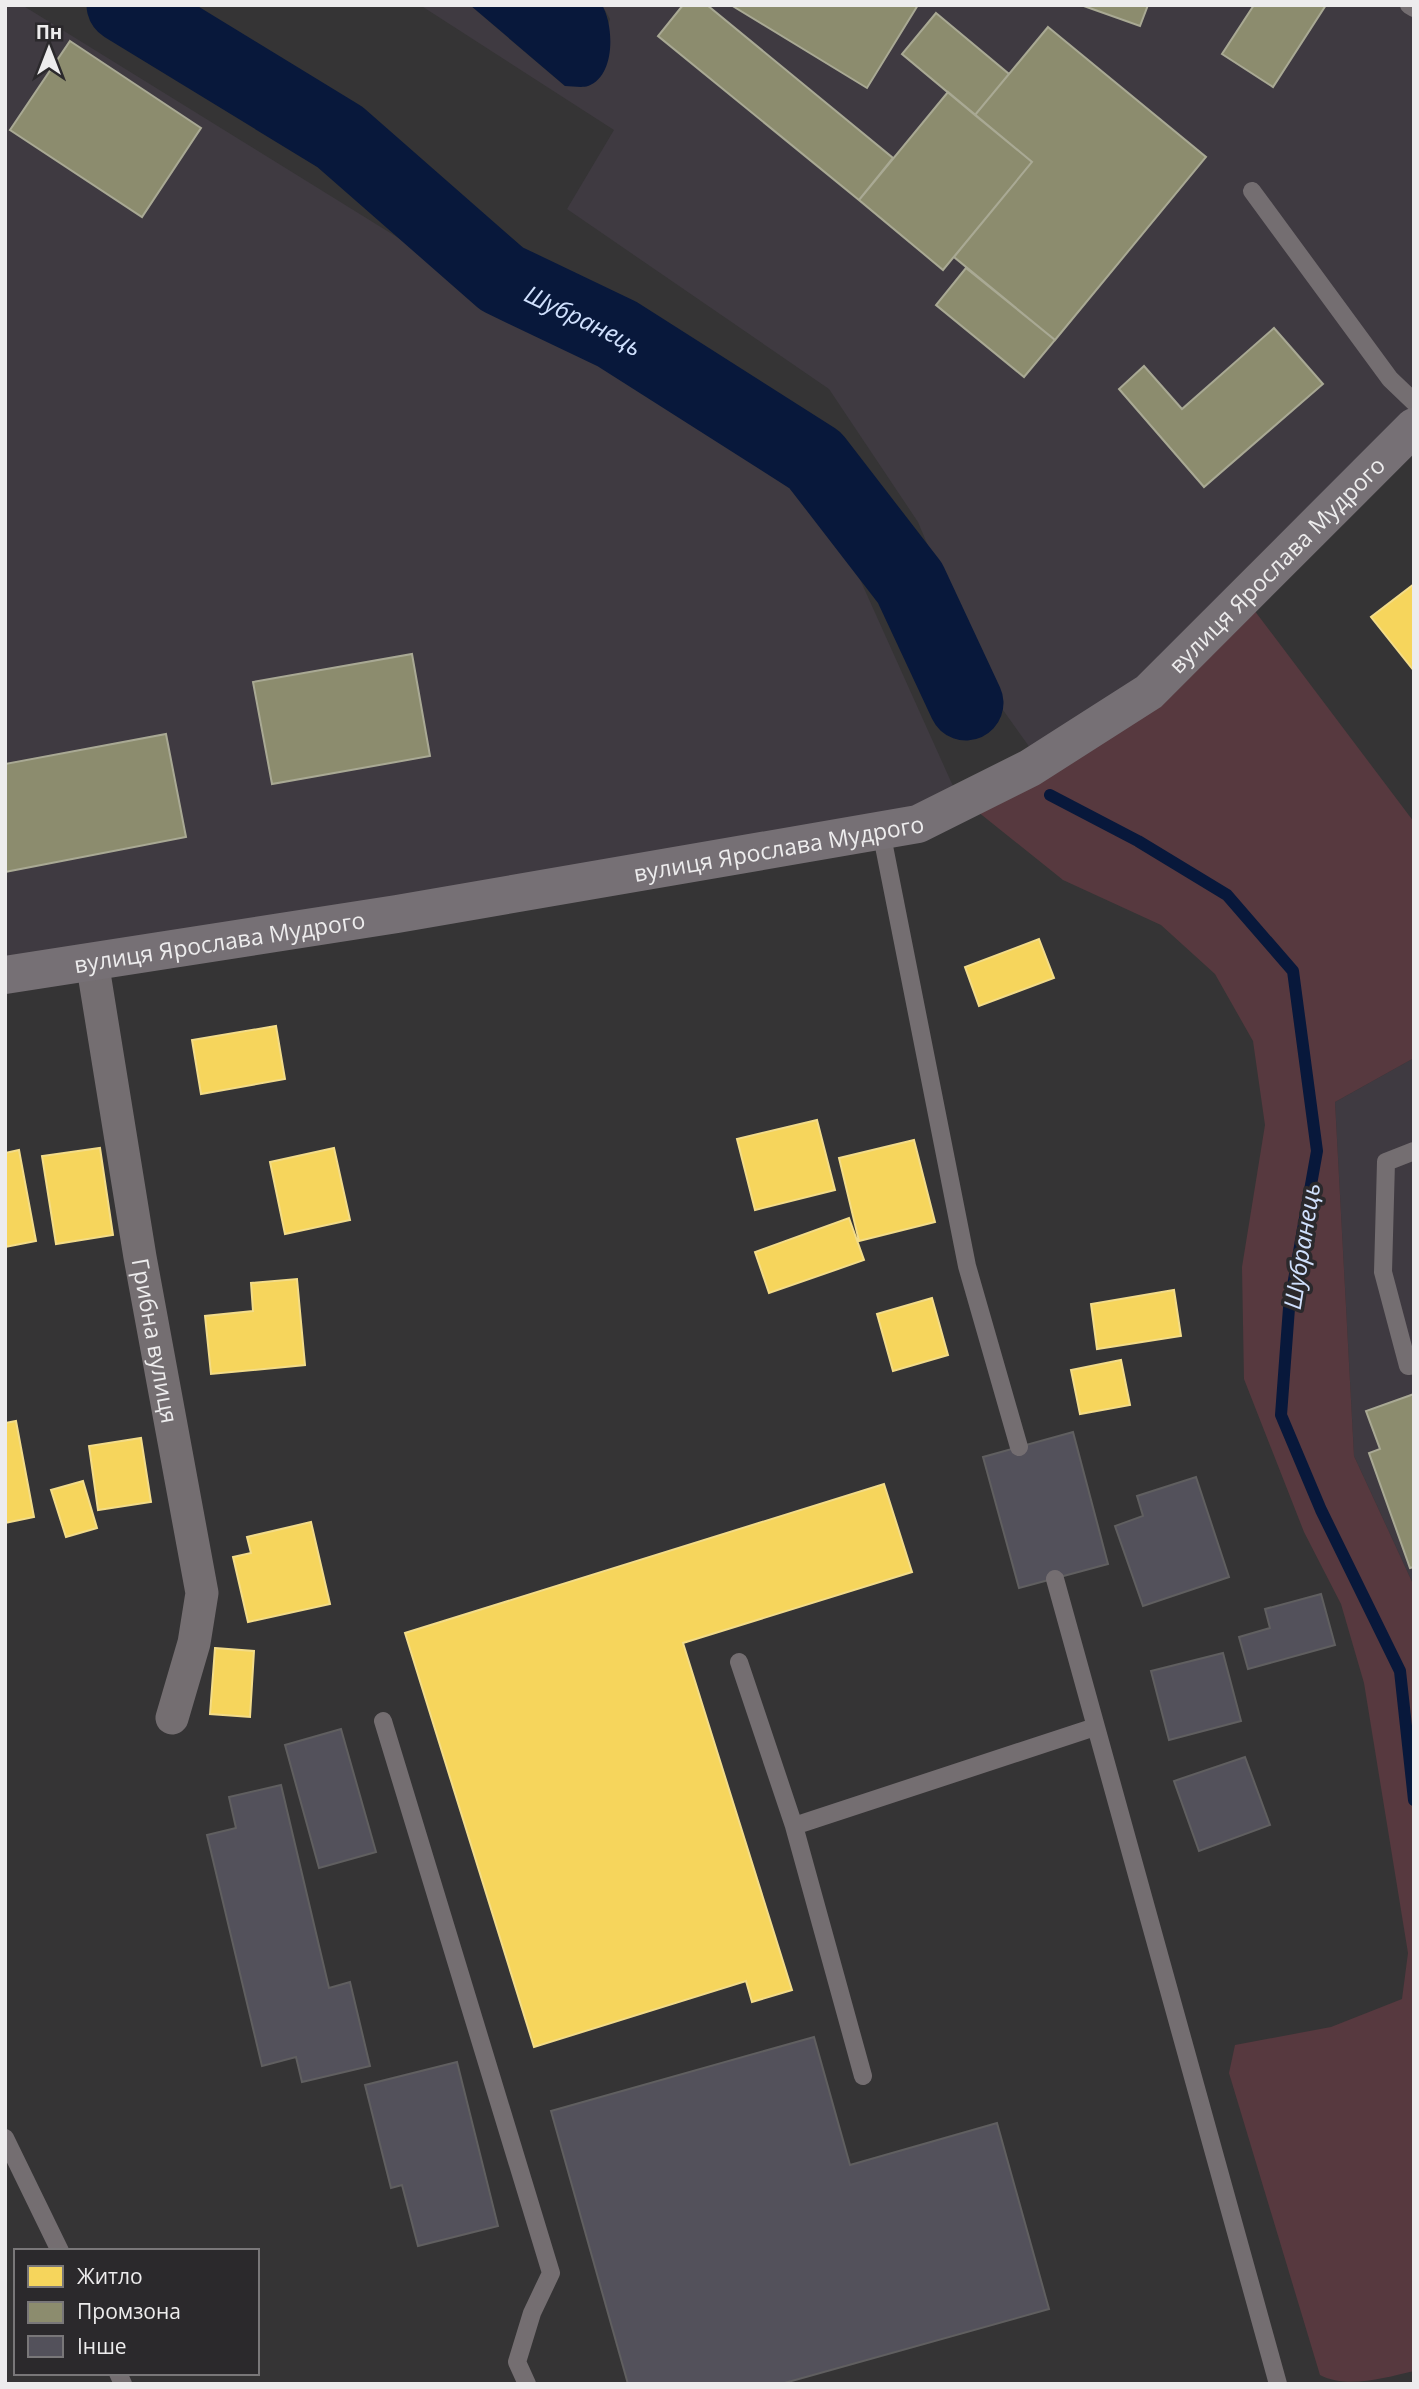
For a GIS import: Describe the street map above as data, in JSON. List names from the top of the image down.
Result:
{
  "streets": {
    "main road": ["вулиця Ярослава Мудрого"],
    "street": ["Грибна вулиця"]
  },
  "crossings": [
    ["вулиця Ярослава Мудрого", "Грибна вулиця"]
  ],
  "water": ["Шубранець"],
  "legend": ["Житло", "Промзона", "Інше"],
  "north": "top"
}
